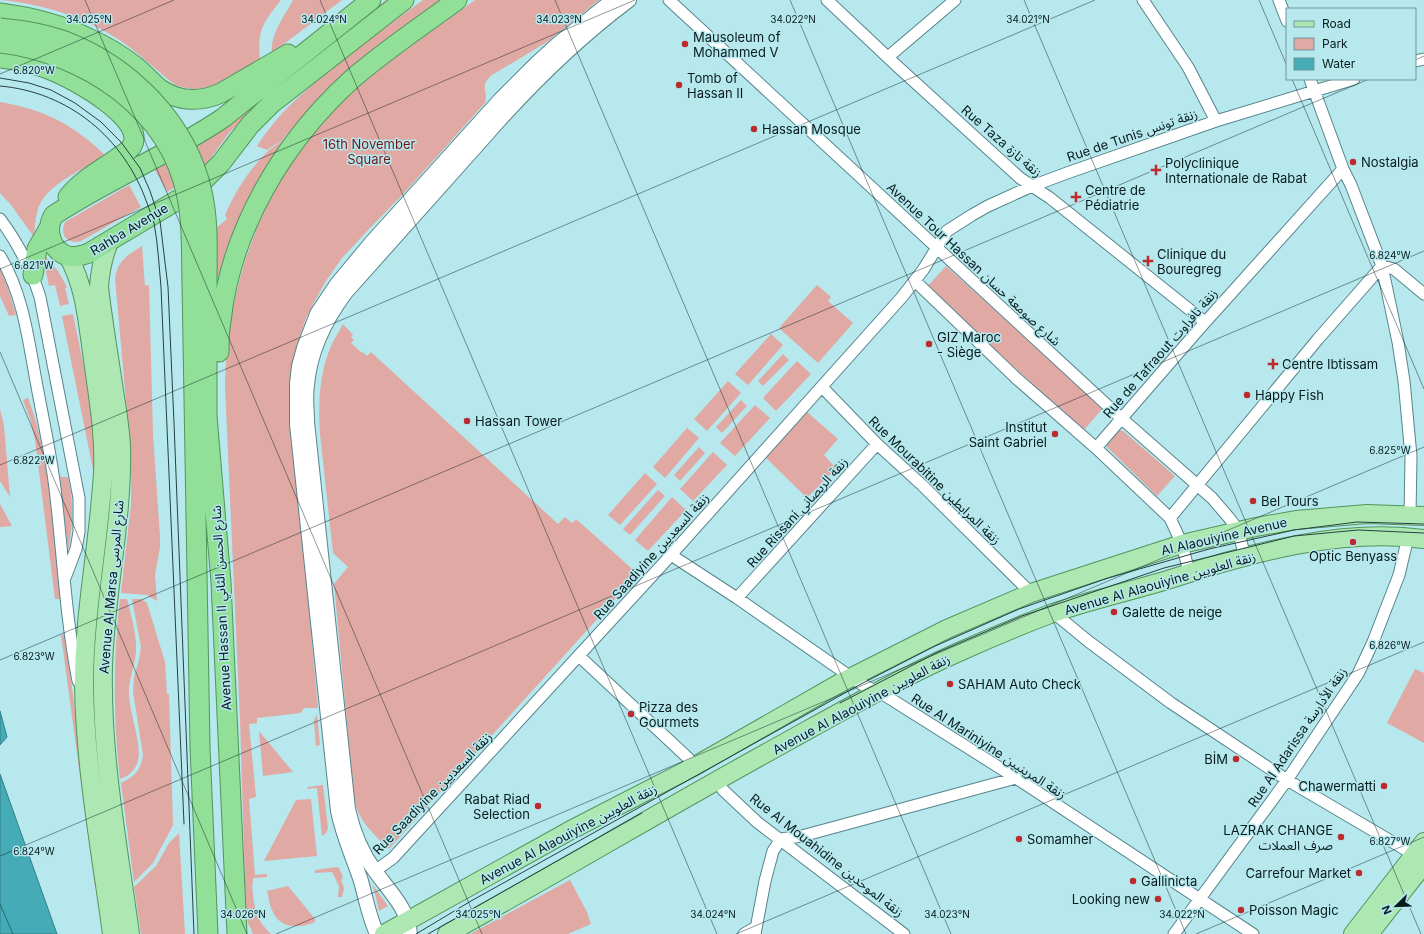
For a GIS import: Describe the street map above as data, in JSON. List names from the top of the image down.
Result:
{
  "streets": {
    "highway": ["Rahba Avenue", "Avenue Hassan II شارع الحسن الثاني"],
    "main road": ["Al Alaouiyine Avenue", "Avenue Al Alaouiyine زنقة العلويين", "Avenue Al Marsa شارع المرسى"],
    "street": [
      "Rue de Tunis زنقة تونس",
      "Rue Taza زنقة تازة",
      "Avenue Tour Hassan شارع صومعة حسان",
      "Rue de Tafraout زنقة تافراوت",
      "Rue Mourabitine زنقة المرابطين",
      "Rue Rissani زنقة الريصاني",
      "Rue Saadiyine زنقة السعديين",
      "Rue Al Adarissa زنقة الأدارسة",
      "Rue Al Mariniyine زنقة المرينيين",
      "Rue Al Mouahidine زنقة الموحدين"
    ]
  },
  "crossings": [
    ["Rue de Tunis زنقة تونس", "Rue Taza زنقة تازة"],
    ["Rue de Tunis زنقة تونس", "Avenue Tour Hassan شارع صومعة حسان"],
    ["Rue de Tunis زنقة تونس", "Rue Saadiyine زنقة السعديين"],
    ["Rue Taza زنقة تازة", "Rue de Tafraout زنقة تافراوت"],
    ["Rahba Avenue", "Avenue Al Marsa شارع المرسى"],
    ["Avenue Tour Hassan شارع صومعة حسان", "Rue de Tafraout زنقة تافراوت"],
    ["Avenue Tour Hassan شارع صومعة حسان", "Al Alaouiyine Avenue"],
    ["Avenue Tour Hassan شارع صومعة حسان", "Rue Saadiyine زنقة السعديين"],
    ["Avenue Tour Hassan شارع صومعة حسان", "Avenue Al Alaouiyine زنقة العلويين"],
    ["Rue Mourabitine زنقة المرابطين", "Rue Rissani زنقة الريصاني"],
    ["Rue Mourabitine زنقة المرابطين", "Al Alaouiyine Avenue"],
    ["Rue Mourabitine زنقة المرابطين", "Rue Saadiyine زنقة السعديين"],
    ["Rue Mourabitine زنقة المرابطين", "Avenue Al Alaouiyine زنقة العلويين"],
    ["Rue Rissani زنقة الريصاني", "Rue Al Mariniyine زنقة المرينيين"],
    ["Al Alaouiyine Avenue", "Avenue Al Alaouiyine زنقة العلويين"],
    ["Rue Saadiyine زنقة السعديين", "Rue Al Mariniyine زنقة المرينيين"],
    ["Avenue Al Alaouiyine زنقة العلويين", "Rue Al Adarissa زنقة الأدارسة"],
    ["Avenue Al Alaouiyine زنقة العلويين", "Rue Al Mariniyine زنقة المرينيين"],
    ["Avenue Al Alaouiyine زنقة العلويين", "Rue Al Mouahidine زنقة الموحدين"],
    ["Rue Al Adarissa زنقة الأدارسة", "Rue Al Mariniyine زنقة المرينيين"]
  ],
  "parks": ["16th November Square"],
  "places": {
    "other": [
      "Mausoleum of Mohammed V",
      "Tomb of Hassan II",
      "Hassan Mosque",
      "Nostalgia",
      "GIZ Maroc - Siège",
      "Happy Fish",
      "Hassan Tower",
      "Institut Saint Gabriel",
      "Bel Tours",
      "Optic Benyass",
      "Galette de neige",
      "SAHAM Auto Check",
      "Pizza des Gourmets",
      "BİM",
      "Chawermatti",
      "Rabat Riad Selection",
      "LAZRAK CHANGE صرف العملات",
      "Somamher",
      "Carrefour Market",
      "Gallinicta",
      "Looking new",
      "Poisson Magic"
    ],
    "health": [
      "Polyclinique Internationale de Rabat",
      "Centre de Pédiatrie",
      "Clinique du Bouregreg",
      "Centre Ibtissam"
    ]
  },
  "legend": ["Road", "Park", "Water"],
  "north": "bottom left",
  "coordinates": [
    "34.025°N",
    "34.024°N",
    "34.023°N",
    "34.022°N",
    "34.021°N",
    "6.820°W",
    "6.824°W",
    "6.821°W",
    "6.825°W",
    "6.822°W",
    "6.826°W",
    "6.823°W",
    "6.827°W",
    "34.026°N"
  ]
}
